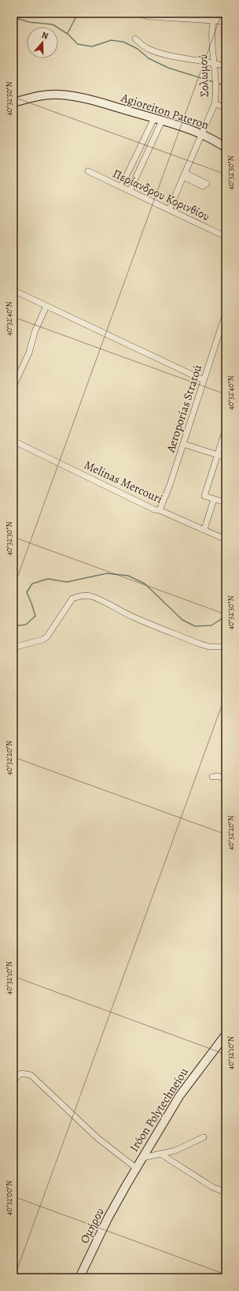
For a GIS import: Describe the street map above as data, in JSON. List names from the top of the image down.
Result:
{
  "streets": {
    "street": [
      "Σολωμού",
      "Agioreiton Pateron",
      "Περίανδρου Κορινθίου",
      "Aeroporías Stratoú",
      "Melinas Mercouri",
      "Iróon Polytechneíou",
      "Ομήρου"
    ]
  },
  "crossings": [
    ["Σολωμού", "Agioreiton Pateron"],
    ["Σολωμού", "Περίανδρου Κορινθίου"],
    ["Aeroporías Stratoú", "Melinas Mercouri"],
    ["Iróon Polytechneíou", "Ομήρου"]
  ],
  "north": "top",
  "coordinates": [
    "40°32'50\"N",
    "40°32'40\"N",
    "40°32'30\"N",
    "40°32'20\"N",
    "40°32'10\"N",
    "40°32'00\"N"
  ]
}
